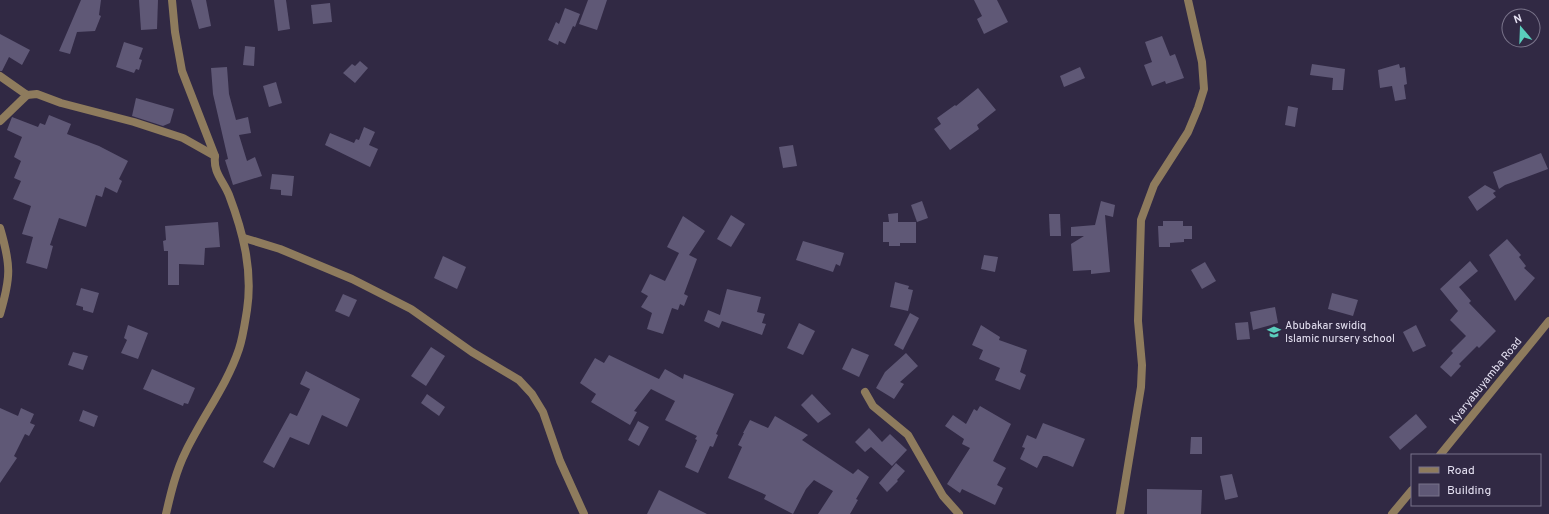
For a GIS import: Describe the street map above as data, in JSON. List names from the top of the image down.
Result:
{
  "streets": {
    "street": ["Kyaryabuyamba Road"]
  },
  "places": {
    "school or university": ["Abubakar swidiq Islamic nursery school"]
  },
  "legend": ["Road", "Building"],
  "north": "top"
}
